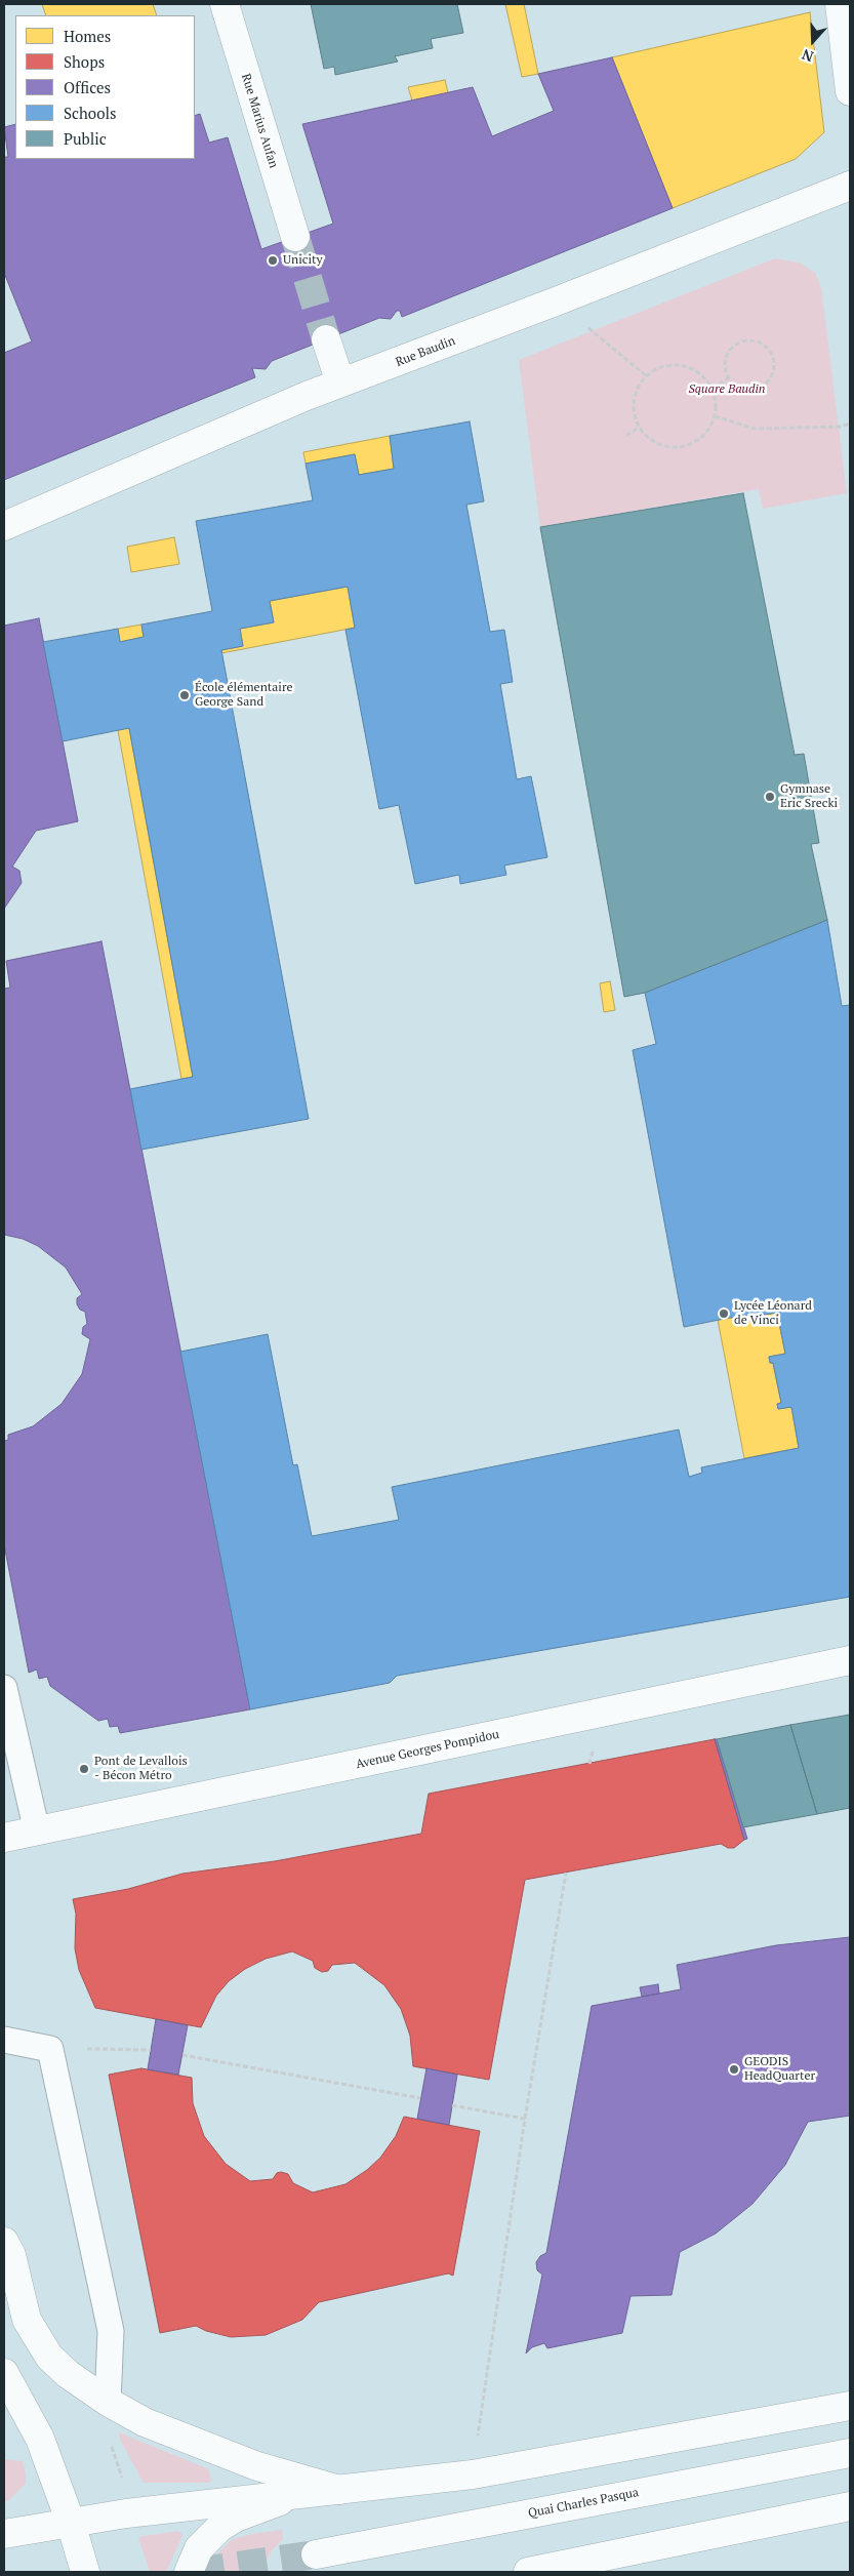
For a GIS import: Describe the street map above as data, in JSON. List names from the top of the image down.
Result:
{
  "streets": {
    "main road": [
      "Rue Marius Aufan",
      "Rue Baudin",
      "Avenue Georges Pompidou",
      "Quai Charles Pasqua"
    ]
  },
  "parks": ["Square Baudin"],
  "places": [
    "Unicity",
    "École élémentaire George Sand",
    "Gymnase Eric Srecki",
    "Lycée Léonard de Vinci",
    "Pont de Levallois - Bécon Métro",
    "GEODIS HeadQuarter"
  ],
  "legend": [
    "Homes",
    "Shops",
    "Offices",
    "Schools",
    "Public"
  ],
  "north": "bottom"
}
